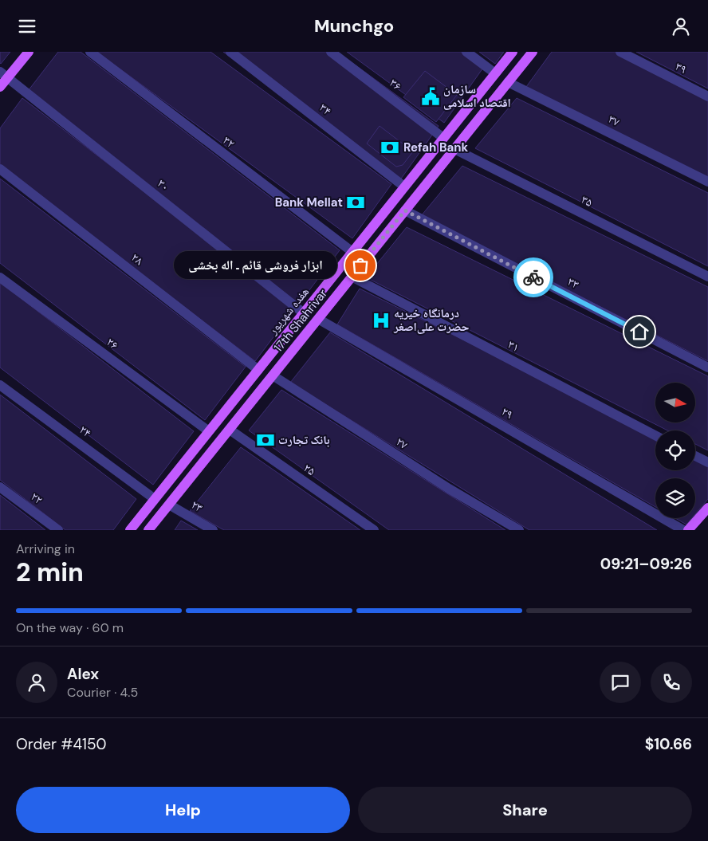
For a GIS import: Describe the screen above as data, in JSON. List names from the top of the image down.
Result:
{
  "streets": {
    "main road": ["هفده شهریور", "17th Shahrivar"],
    "street": [
      "۳۹",
      "۳۶",
      "۳۴",
      "۳۷",
      "۳۲",
      "۳۰",
      "۳۵",
      "۲۸",
      "۳۳",
      "۲۶",
      "۳۱",
      "۲۹",
      "۲۴",
      "۲۷",
      "۲۵",
      "۲۲",
      "۲۳"
    ]
  },
  "crossings": [
    ["۳۶", "هفده شهریور"],
    ["۳۴", "هفده شهریور"],
    ["۳۷", "17th Shahrivar"],
    ["۳۲", "هفده شهریور"],
    ["۳۰", "هفده شهریور"],
    ["۳۵", "17th Shahrivar"],
    ["۲۸", "هفده شهریور"],
    ["۳۳", "17th Shahrivar"],
    ["هفده شهریور", "۲۶"],
    ["هفده شهریور", "۲۴"],
    ["17th Shahrivar", "۳۱"],
    ["17th Shahrivar", "۲۹"],
    ["17th Shahrivar", "۲۷"],
    ["17th Shahrivar", "۲۵"],
    ["17th Shahrivar", "۲۳"]
  ],
  "places": {
    "public building": ["سازمان اقتصاد اسلامی"],
    "bank": ["Refah Bank", "Bank Mellat", "بانک تجارت"],
    "other": ["ابزار فروشی قائم ـ اله بخشی"],
    "hospital": ["درمانگاه خیریه حضرت علی‌اصغر"]
  },
  "north": "right",
  "page": {
    "header": "Munchgo",
    "bubble": "ابزار فروشی قائم ـ اله بخشی",
    "heading": ["2 min", "Arriving in", "09:21–09:26"],
    "panel": [
      "Alex",
      "Courier · 4.5",
      "Order #4150",
      "$10.66"
    ],
    "bar": "On the way · 60 m",
    "buttons": ["Help", "Share"]
  }
}
